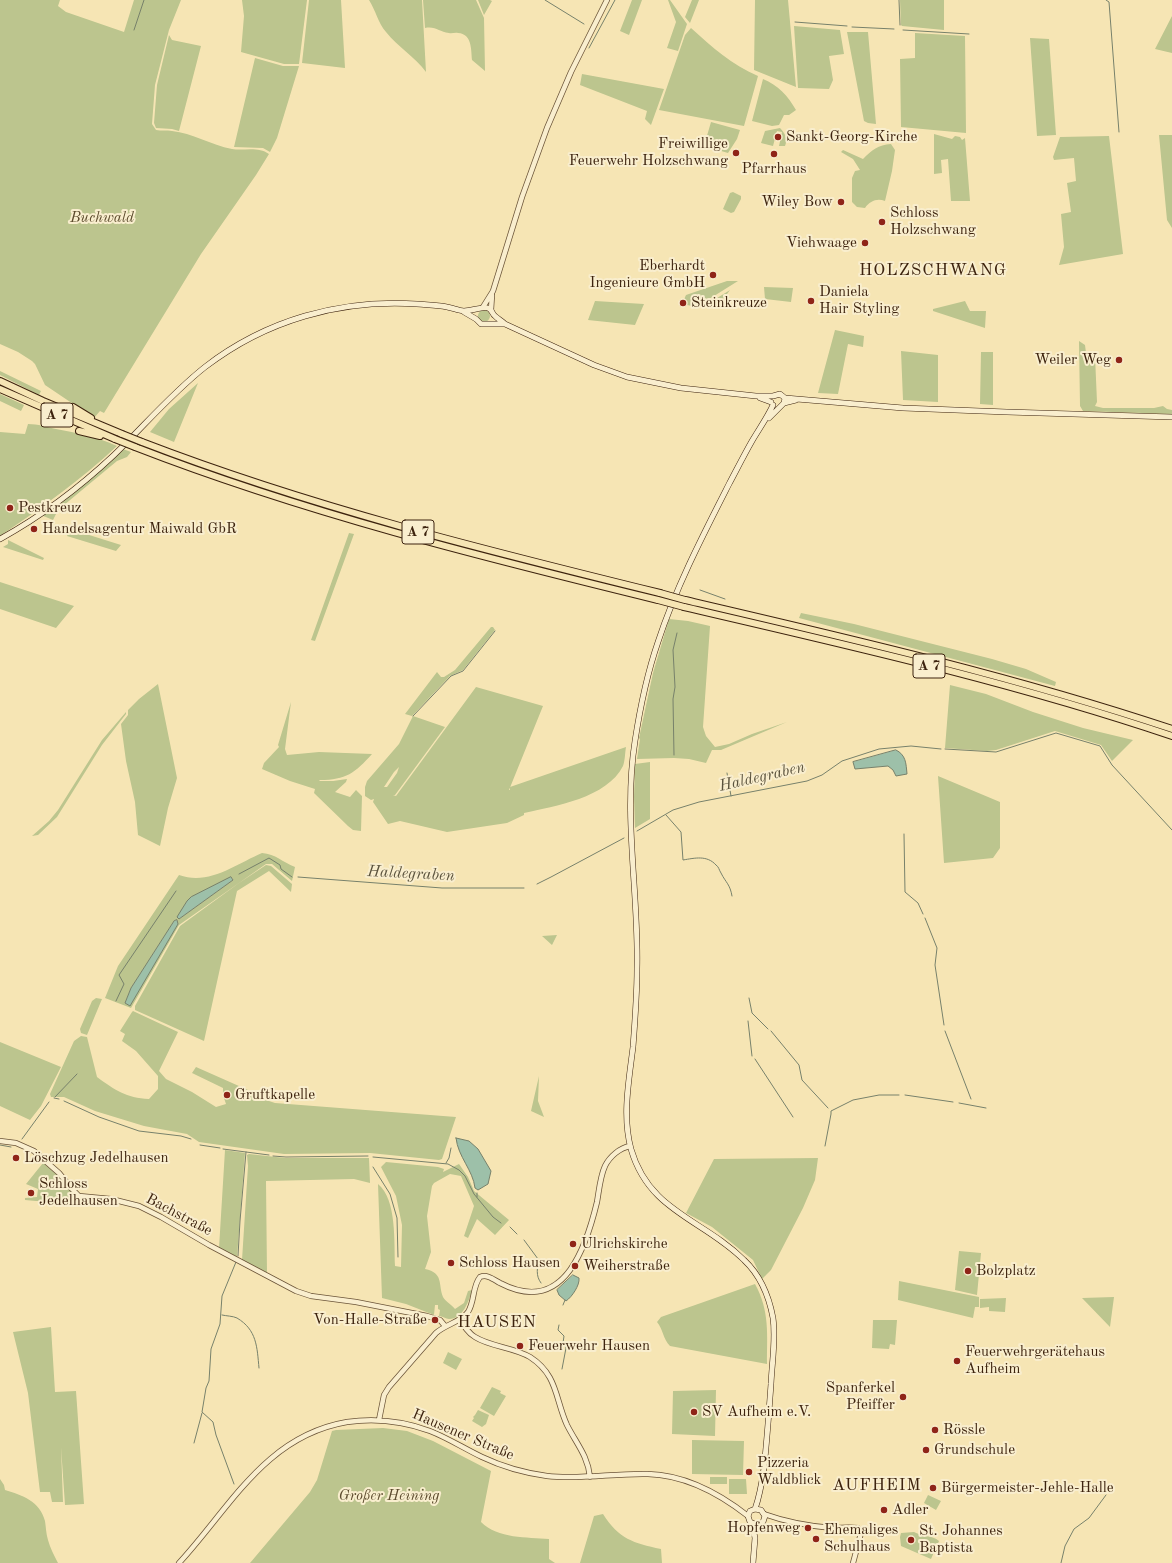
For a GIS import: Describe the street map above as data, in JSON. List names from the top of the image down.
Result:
{
  "streets": {
    "highway": ["A 7"],
    "street": ["Bachstraße", "Hausener Straße"]
  },
  "districts": ["HOLZSCHWANG", "HAUSEN", "AUFHEIM"],
  "water": ["Haldegraben"],
  "parks": ["Buchwald", "Großer Heining"],
  "places": [
    "Sankt-Georg-Kirche",
    "Freiwillige Feuerwehr Holzschwang",
    "Pfarrhaus",
    "Wiley Bow",
    "Schloss Holzschwang",
    "Viehwaage",
    "Eberhardt Ingenieure GmbH",
    "Daniela Hair Styling",
    "Steinkreuze",
    "Weiler Weg",
    "Pestkreuz",
    "Handelsagentur Maiwald GbR",
    "Gruftkapelle",
    "Löschzug Jedelhausen",
    "Schloss Jedelhausen",
    "Ulrichskirche",
    "Schloss Hausen",
    "Weiherstraße",
    "Bolzplatz",
    "Von-Halle-Straße",
    "Feuerwehr Hausen",
    "Feuerwehrgerätehaus Aufheim",
    "Spanferkel Pfeiffer",
    "SV Aufheim e.V.",
    "Rössle",
    "Grundschule",
    "Pizzeria Waldblick",
    "Bürgermeister-Jehle-Halle",
    "Adler",
    "Hopfenweg",
    "Ehemaliges Schulhaus",
    "St. Johannes Baptista"
  ]
}
